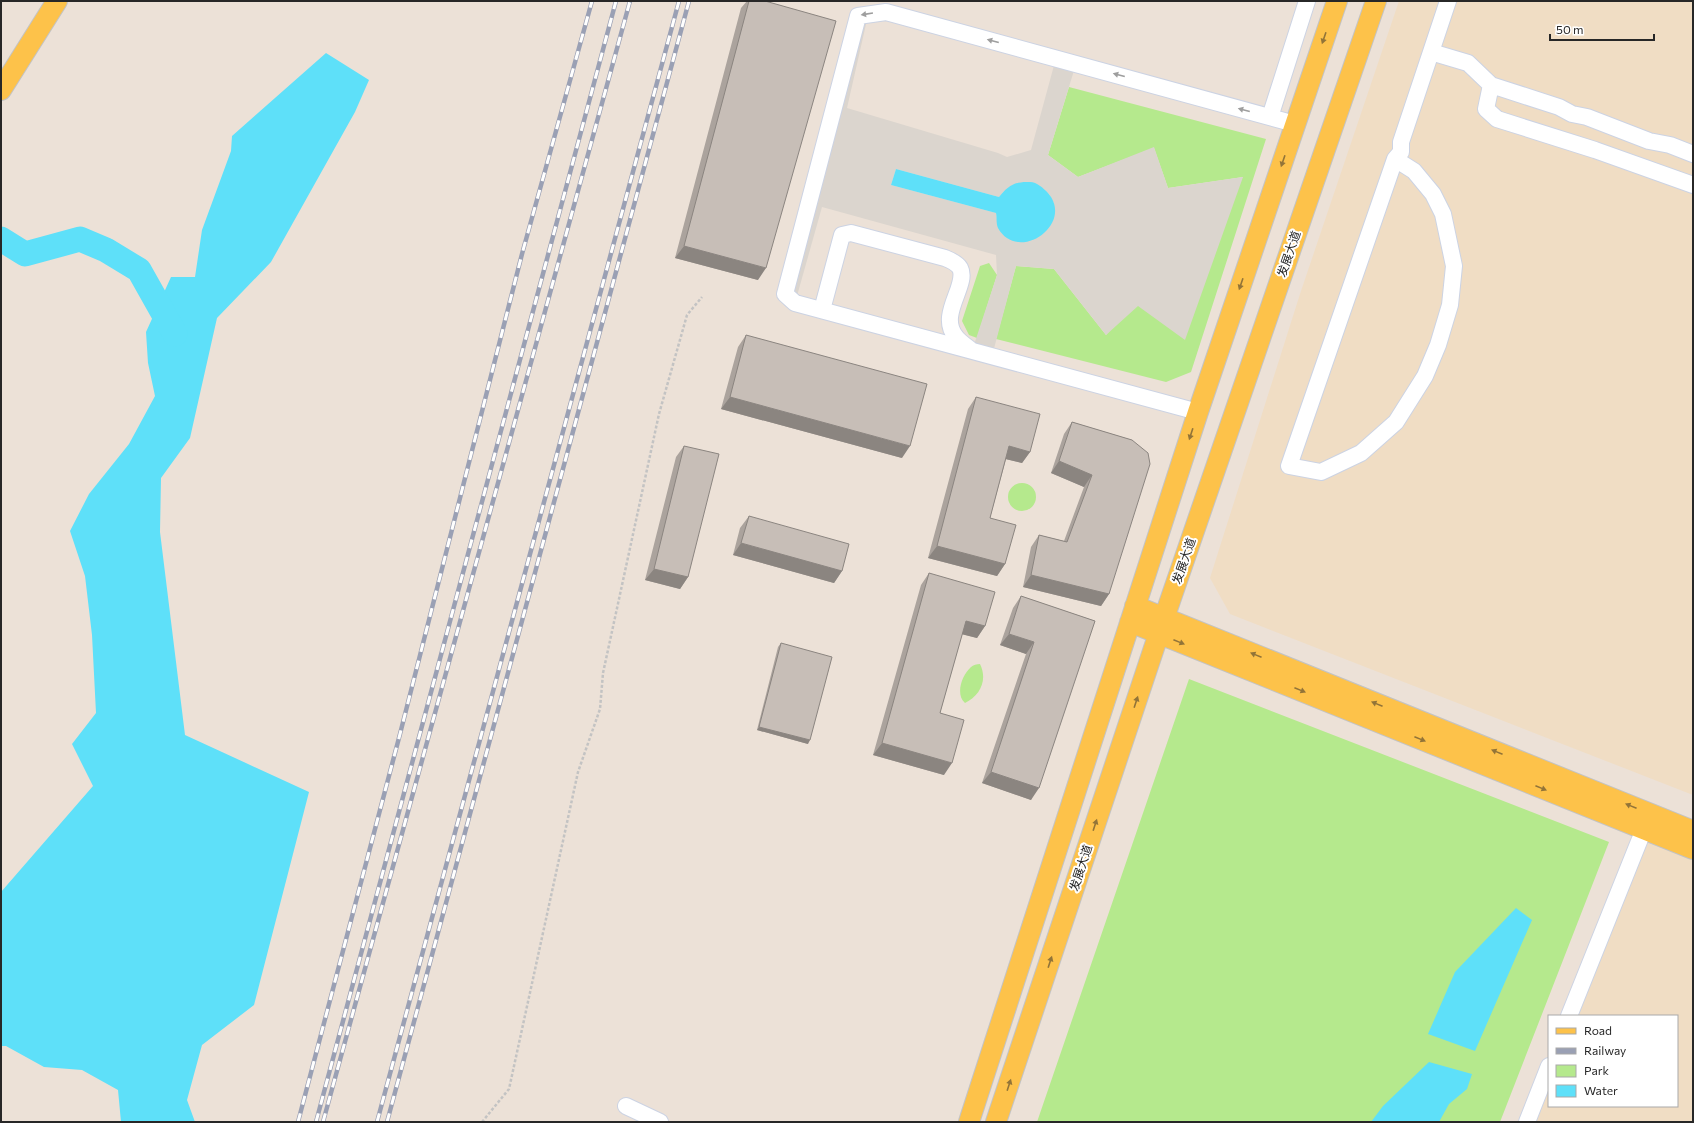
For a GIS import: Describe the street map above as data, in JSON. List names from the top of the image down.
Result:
{
  "streets": {
    "main road": ["发展大道"]
  },
  "legend": [
    "Road",
    "Railway",
    "Park",
    "Water"
  ],
  "scale_bar": "50 m"
}
